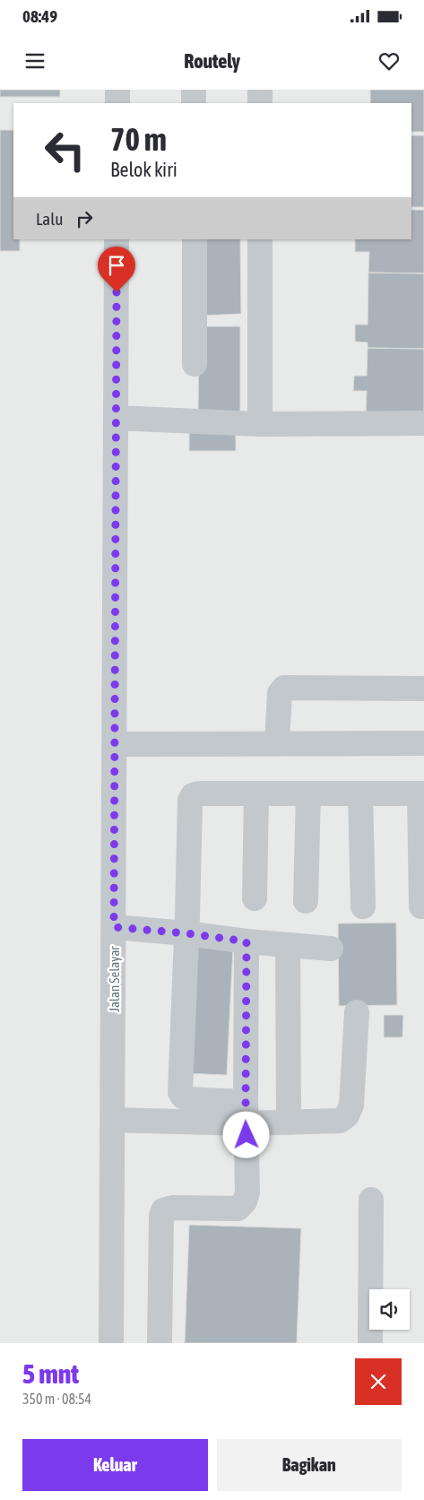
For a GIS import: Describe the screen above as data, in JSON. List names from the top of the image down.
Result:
{
  "streets": {
    "street": ["Jalan Selayar"]
  },
  "page": {
    "status": "08:49",
    "header": "Routely",
    "turn": ["70 m", "Belok kiri"],
    "then": "Lalu",
    "heading": ["5 mnt", "350 m · 08:54"],
    "buttons": ["Keluar", "Bagikan"]
  }
}
